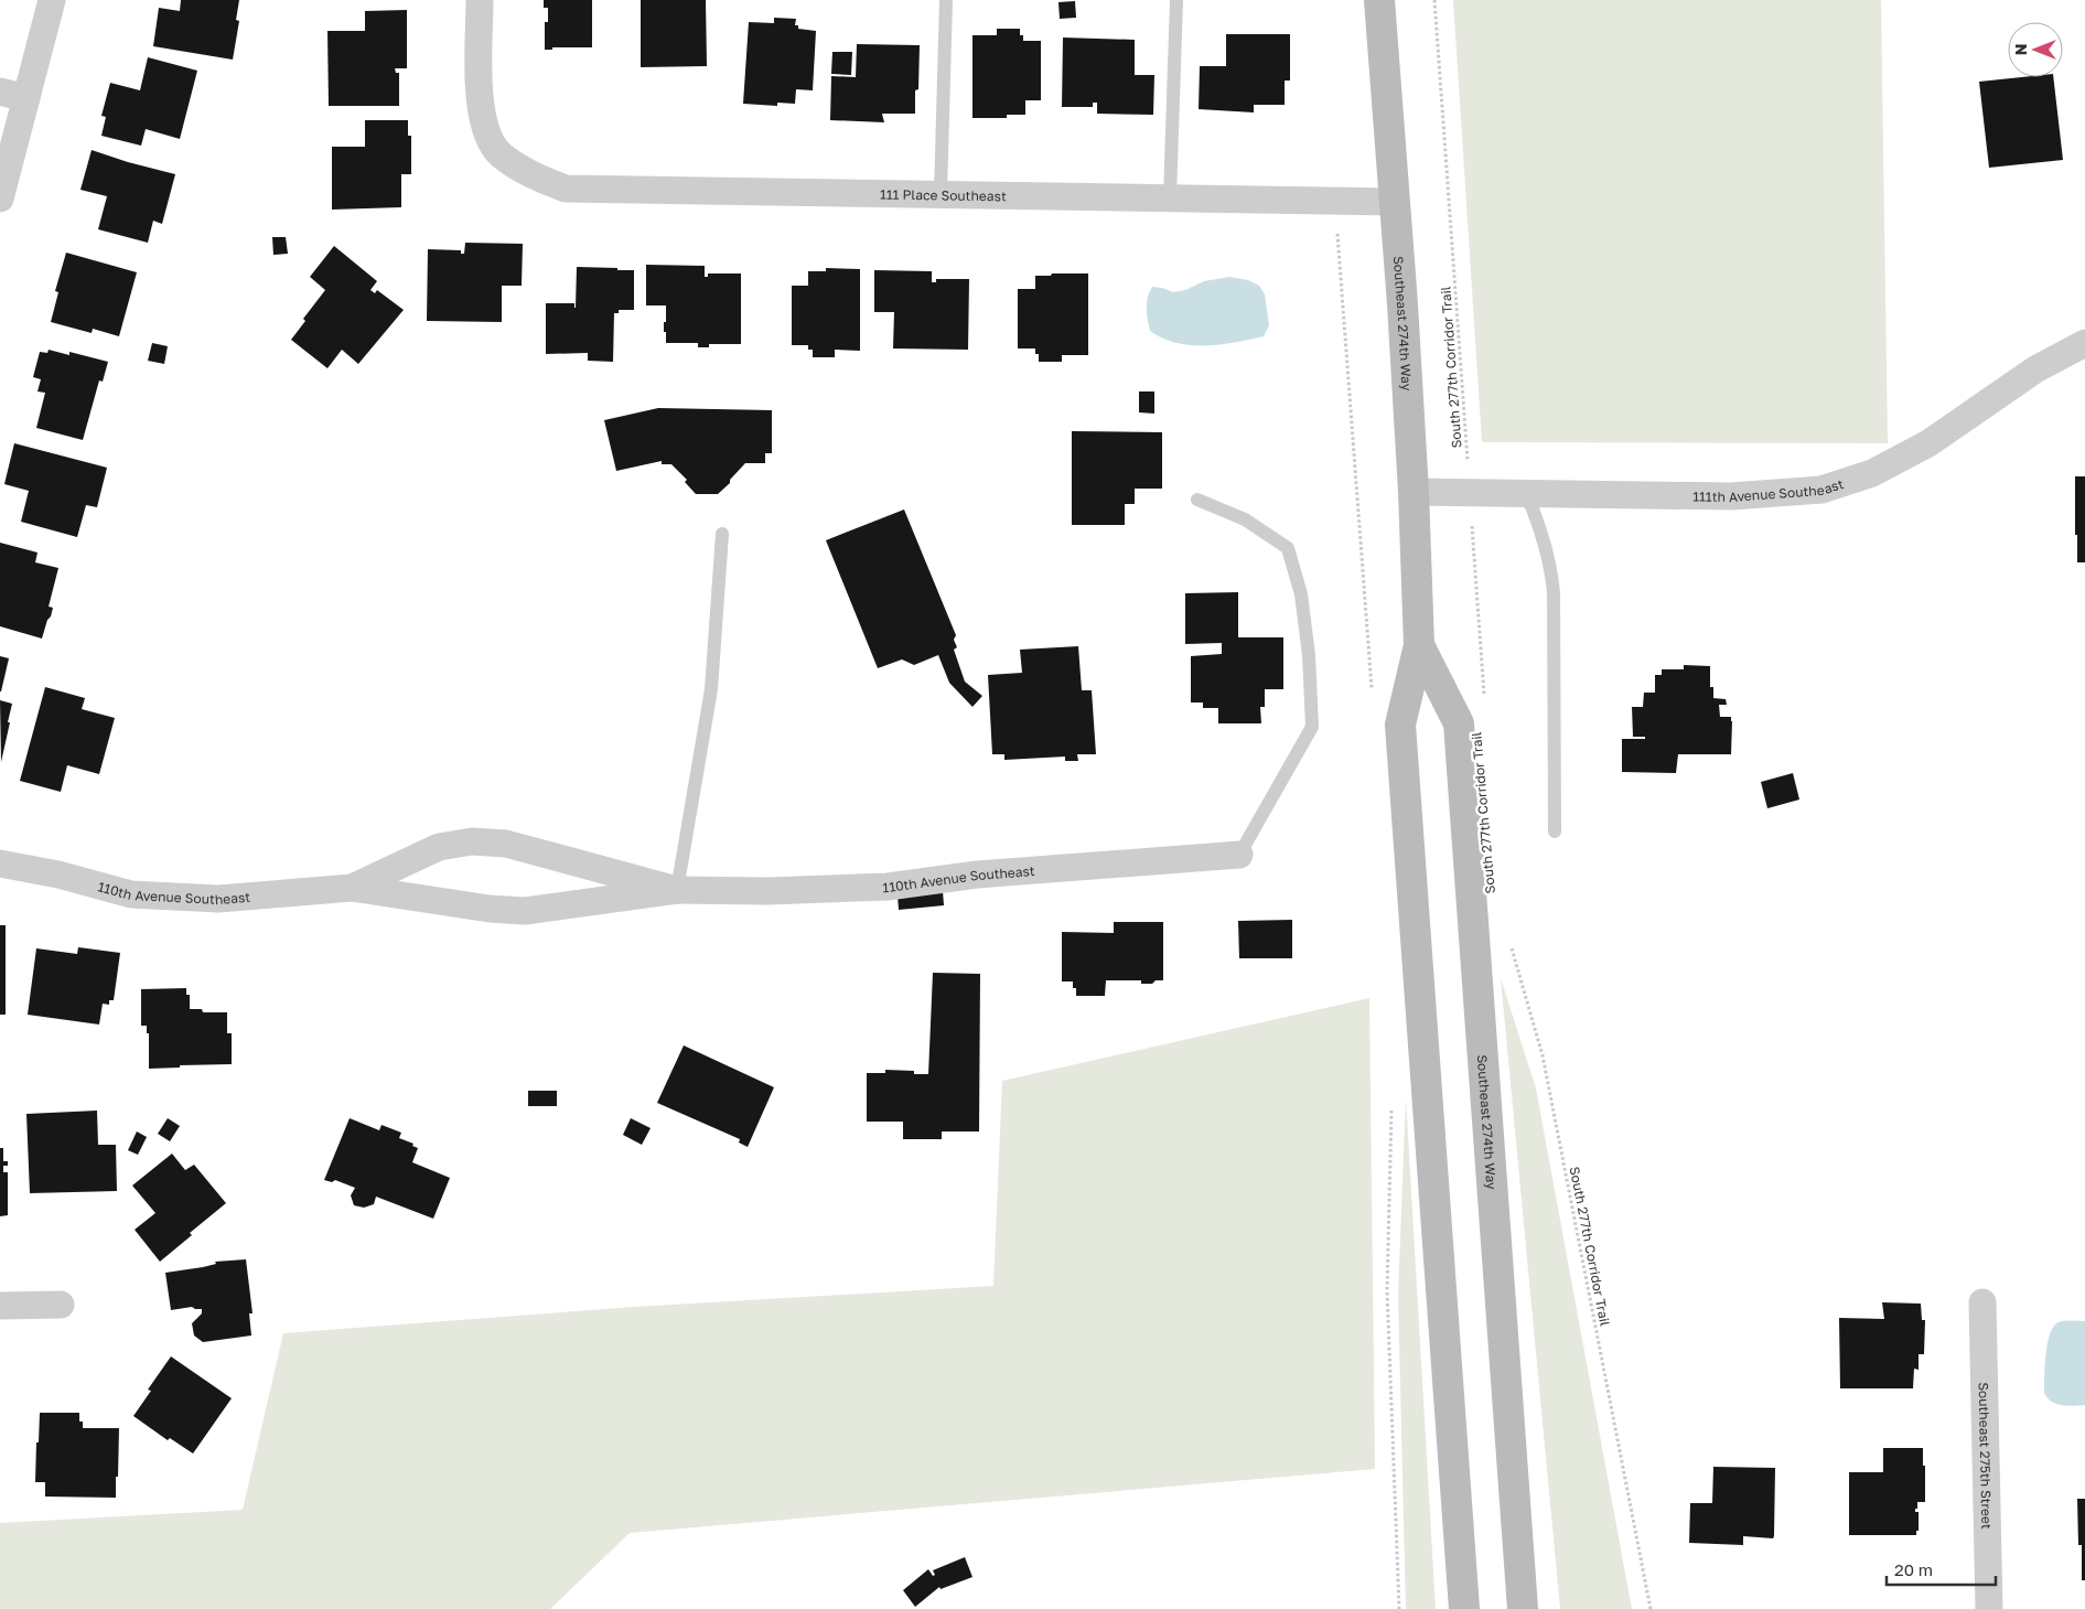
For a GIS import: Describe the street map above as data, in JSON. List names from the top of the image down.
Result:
{
  "streets": {
    "main road": ["Southeast 274th Way"],
    "street": [
      "111 Place Southeast",
      "111th Avenue Southeast",
      "110th Avenue Southeast",
      "Southeast 275th Street"
    ],
    "path": ["South 277th Corridor Trail"]
  },
  "crossings": [
    ["111 Place Southeast", "Southeast 274th Way"],
    ["Southeast 274th Way", "111th Avenue Southeast"],
    ["South 277th Corridor Trail", "111th Avenue Southeast"]
  ],
  "scale_bar": "20 m",
  "north": "left"
}
